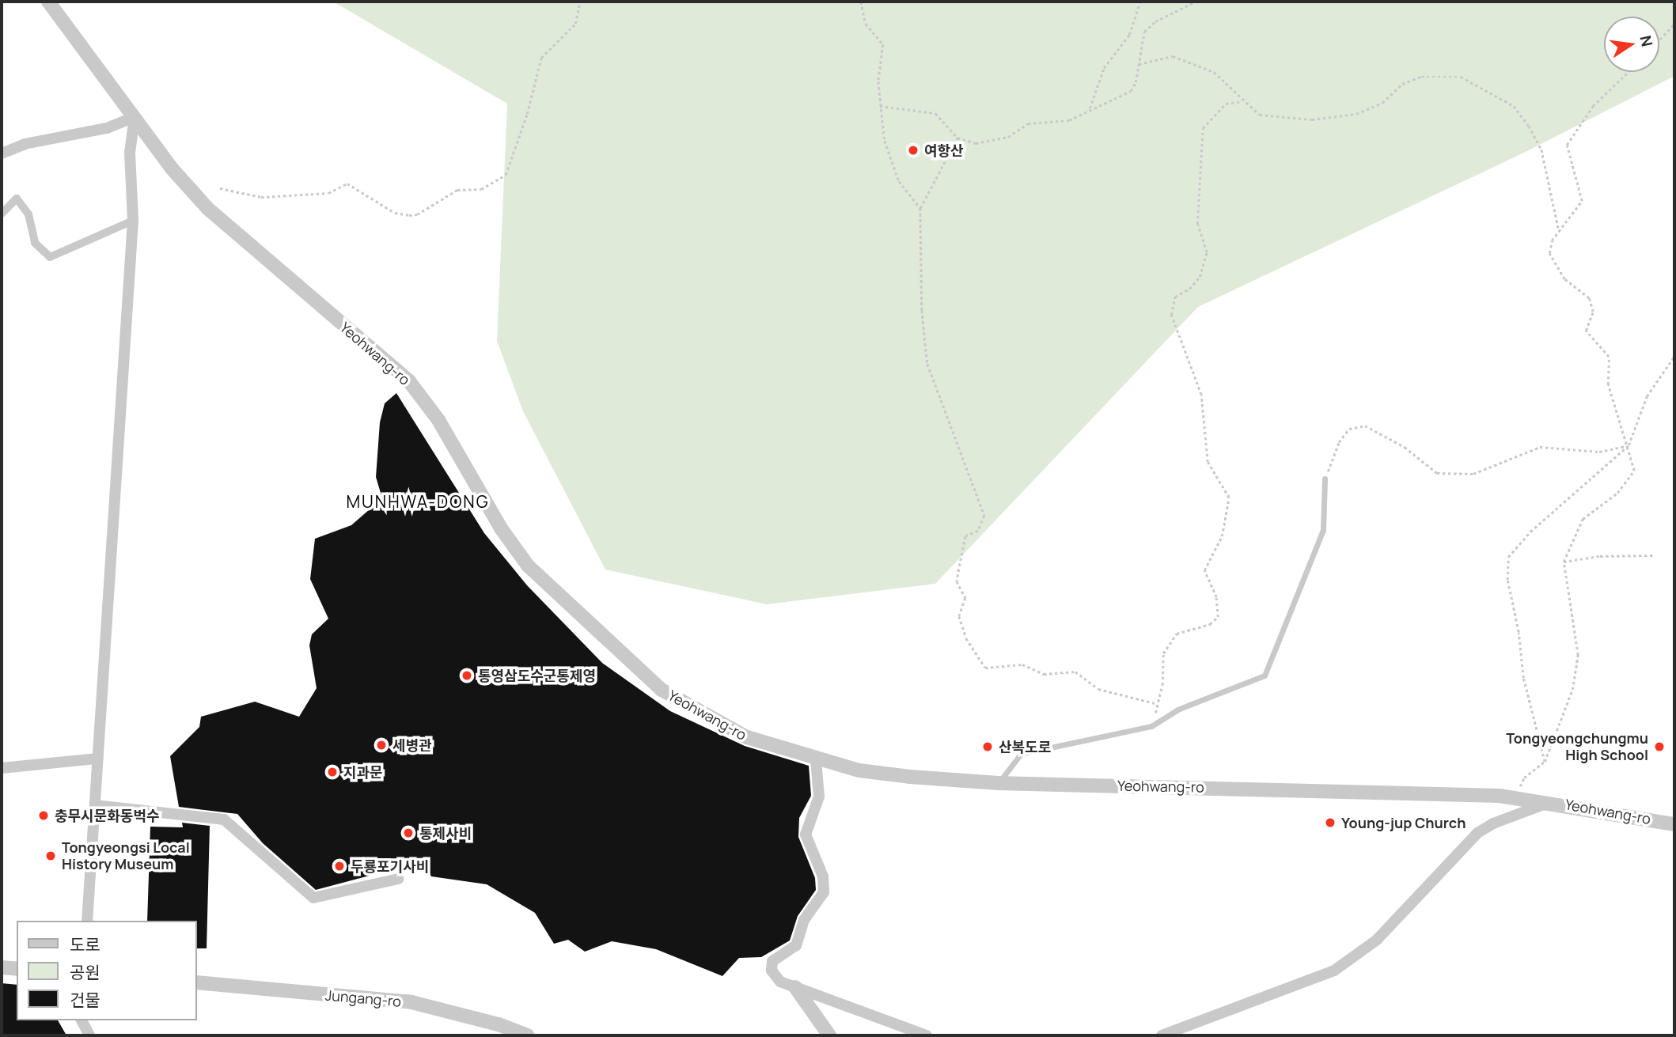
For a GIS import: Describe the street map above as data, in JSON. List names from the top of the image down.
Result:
{
  "streets": {
    "street": ["Yeohwang-ro", "Jungang-ro"]
  },
  "districts": ["MUNHWA-DONG"],
  "places": [
    "여항산",
    "통영삼도수군통제영",
    "세병관",
    "산복도로",
    "Tongyeongchungmu High School",
    "지과문",
    "충무시문화동벅수",
    "Young-jup Church",
    "통제사비",
    "Tongyeongsi Local History Museum",
    "두룡포기사비"
  ],
  "legend": ["도로", "공원", "건물"],
  "north": "right"
}
